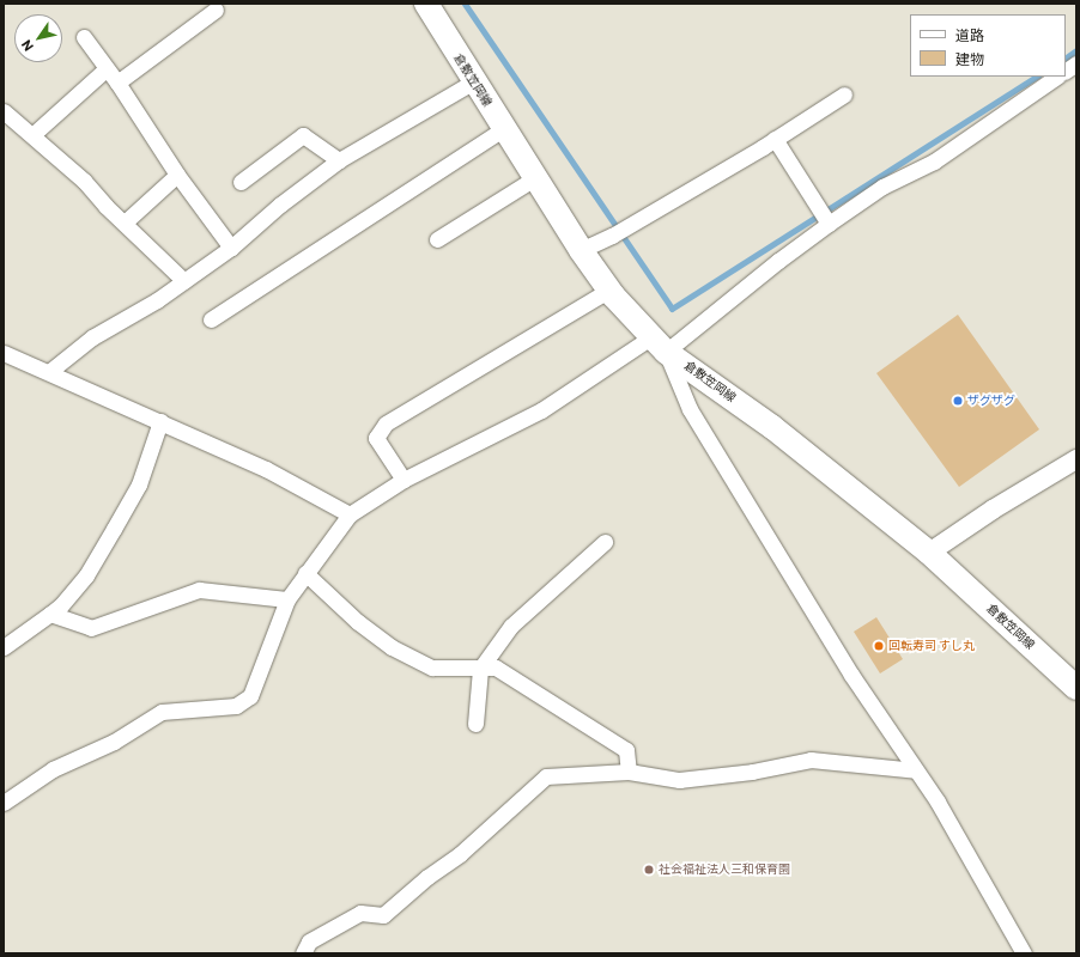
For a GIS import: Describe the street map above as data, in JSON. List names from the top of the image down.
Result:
{
  "streets": {
    "main road": ["倉敷笠岡線"]
  },
  "places": ["ザグザグ", "回転寿司 すし丸", "社会福祉法人三和保育園"],
  "legend": ["道路", "建物"],
  "north": "bottom left"
}
